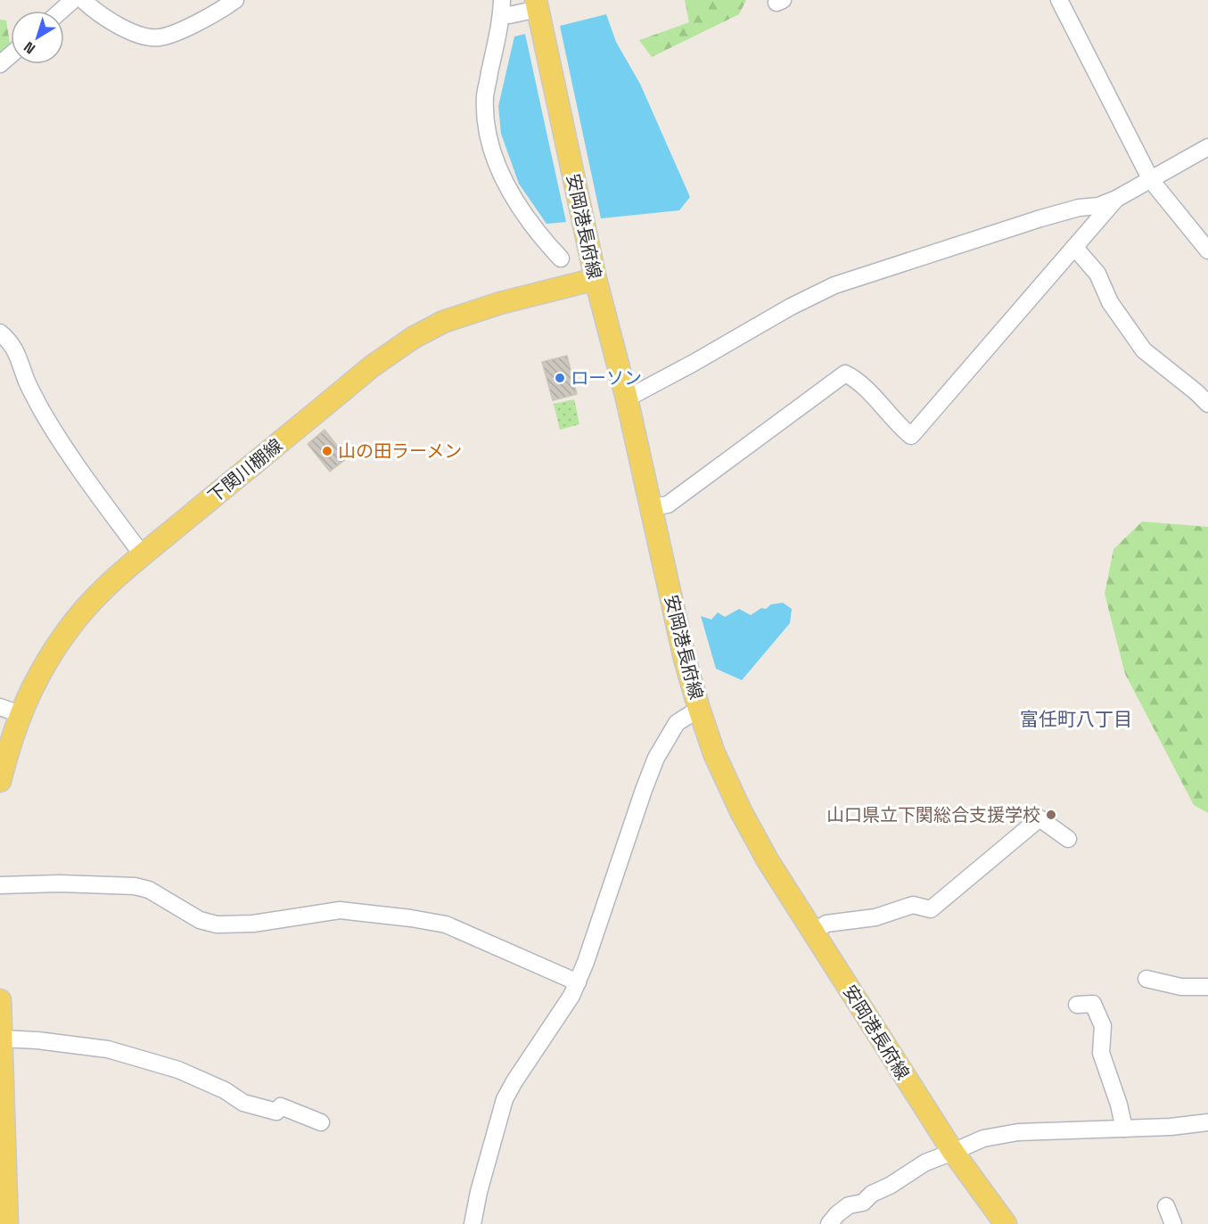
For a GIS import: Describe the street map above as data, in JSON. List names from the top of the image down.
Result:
{
  "streets": {
    "main road": ["安岡港長府線", "下関川棚線"]
  },
  "crossings": [
    ["安岡港長府線", "下関川棚線"]
  ],
  "districts": ["富任町八丁目"],
  "places": ["ローソン", "山の田ラーメン", "山口県立下関総合支援学校"],
  "north": "bottom left"
}
